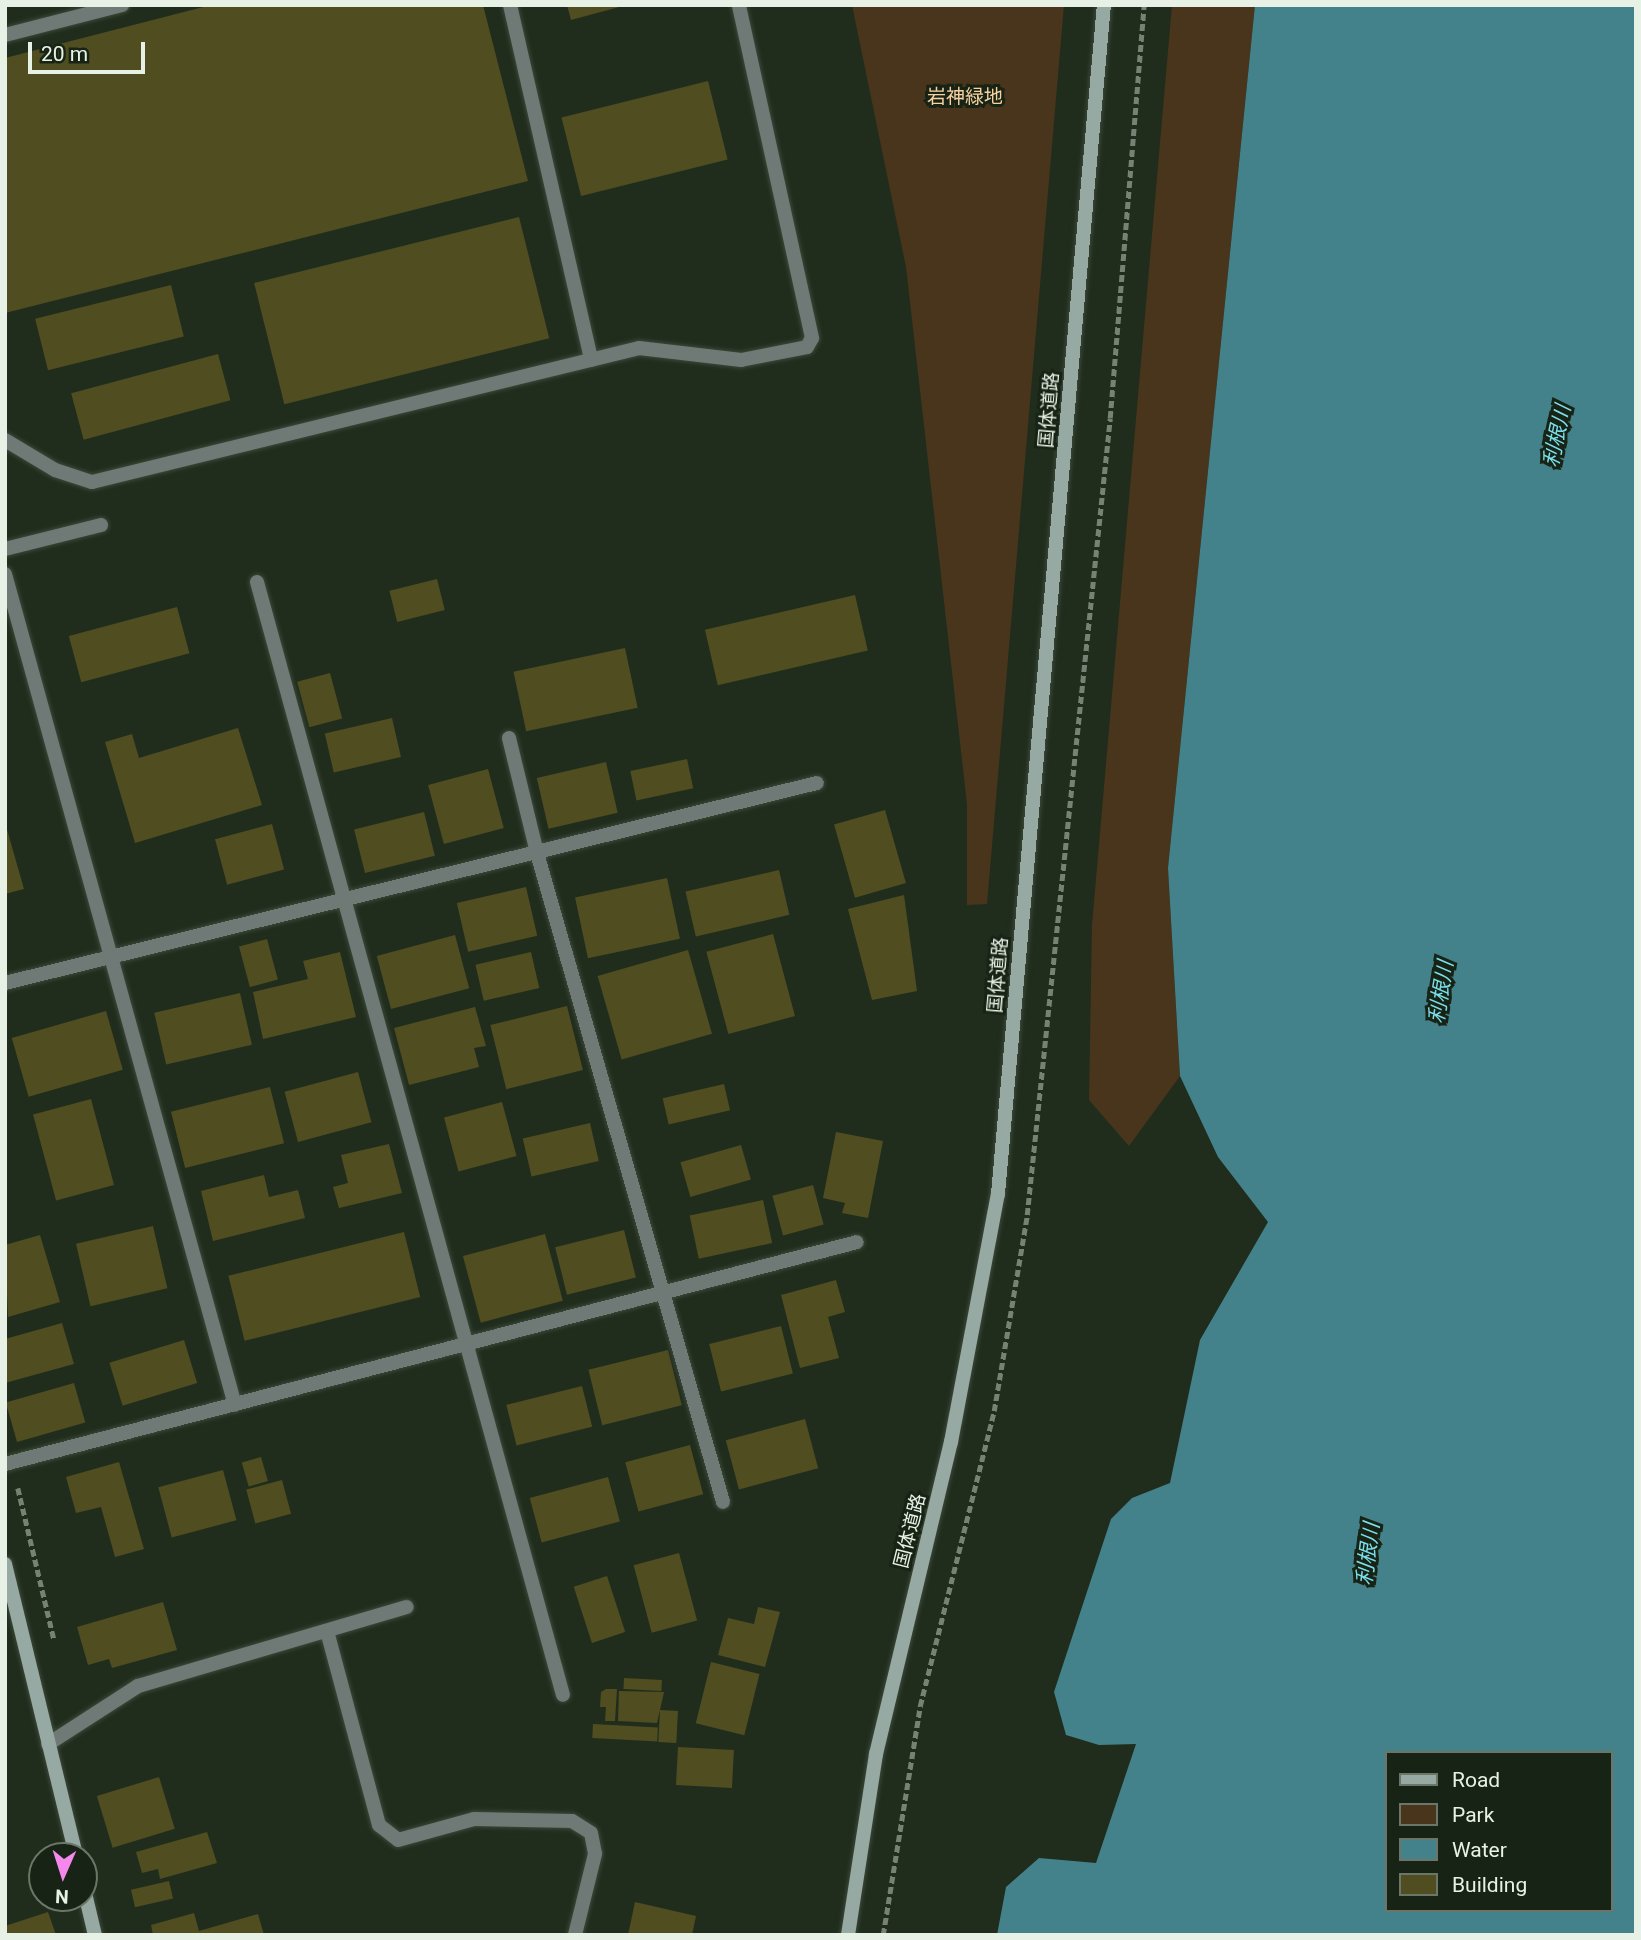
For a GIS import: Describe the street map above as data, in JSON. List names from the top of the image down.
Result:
{
  "streets": {
    "street": ["国体道路"]
  },
  "water": ["利根川"],
  "parks": ["岩神緑地"],
  "legend": [
    "Road",
    "Park",
    "Water",
    "Building"
  ],
  "scale_bar": "20 m",
  "north": "bottom"
}
